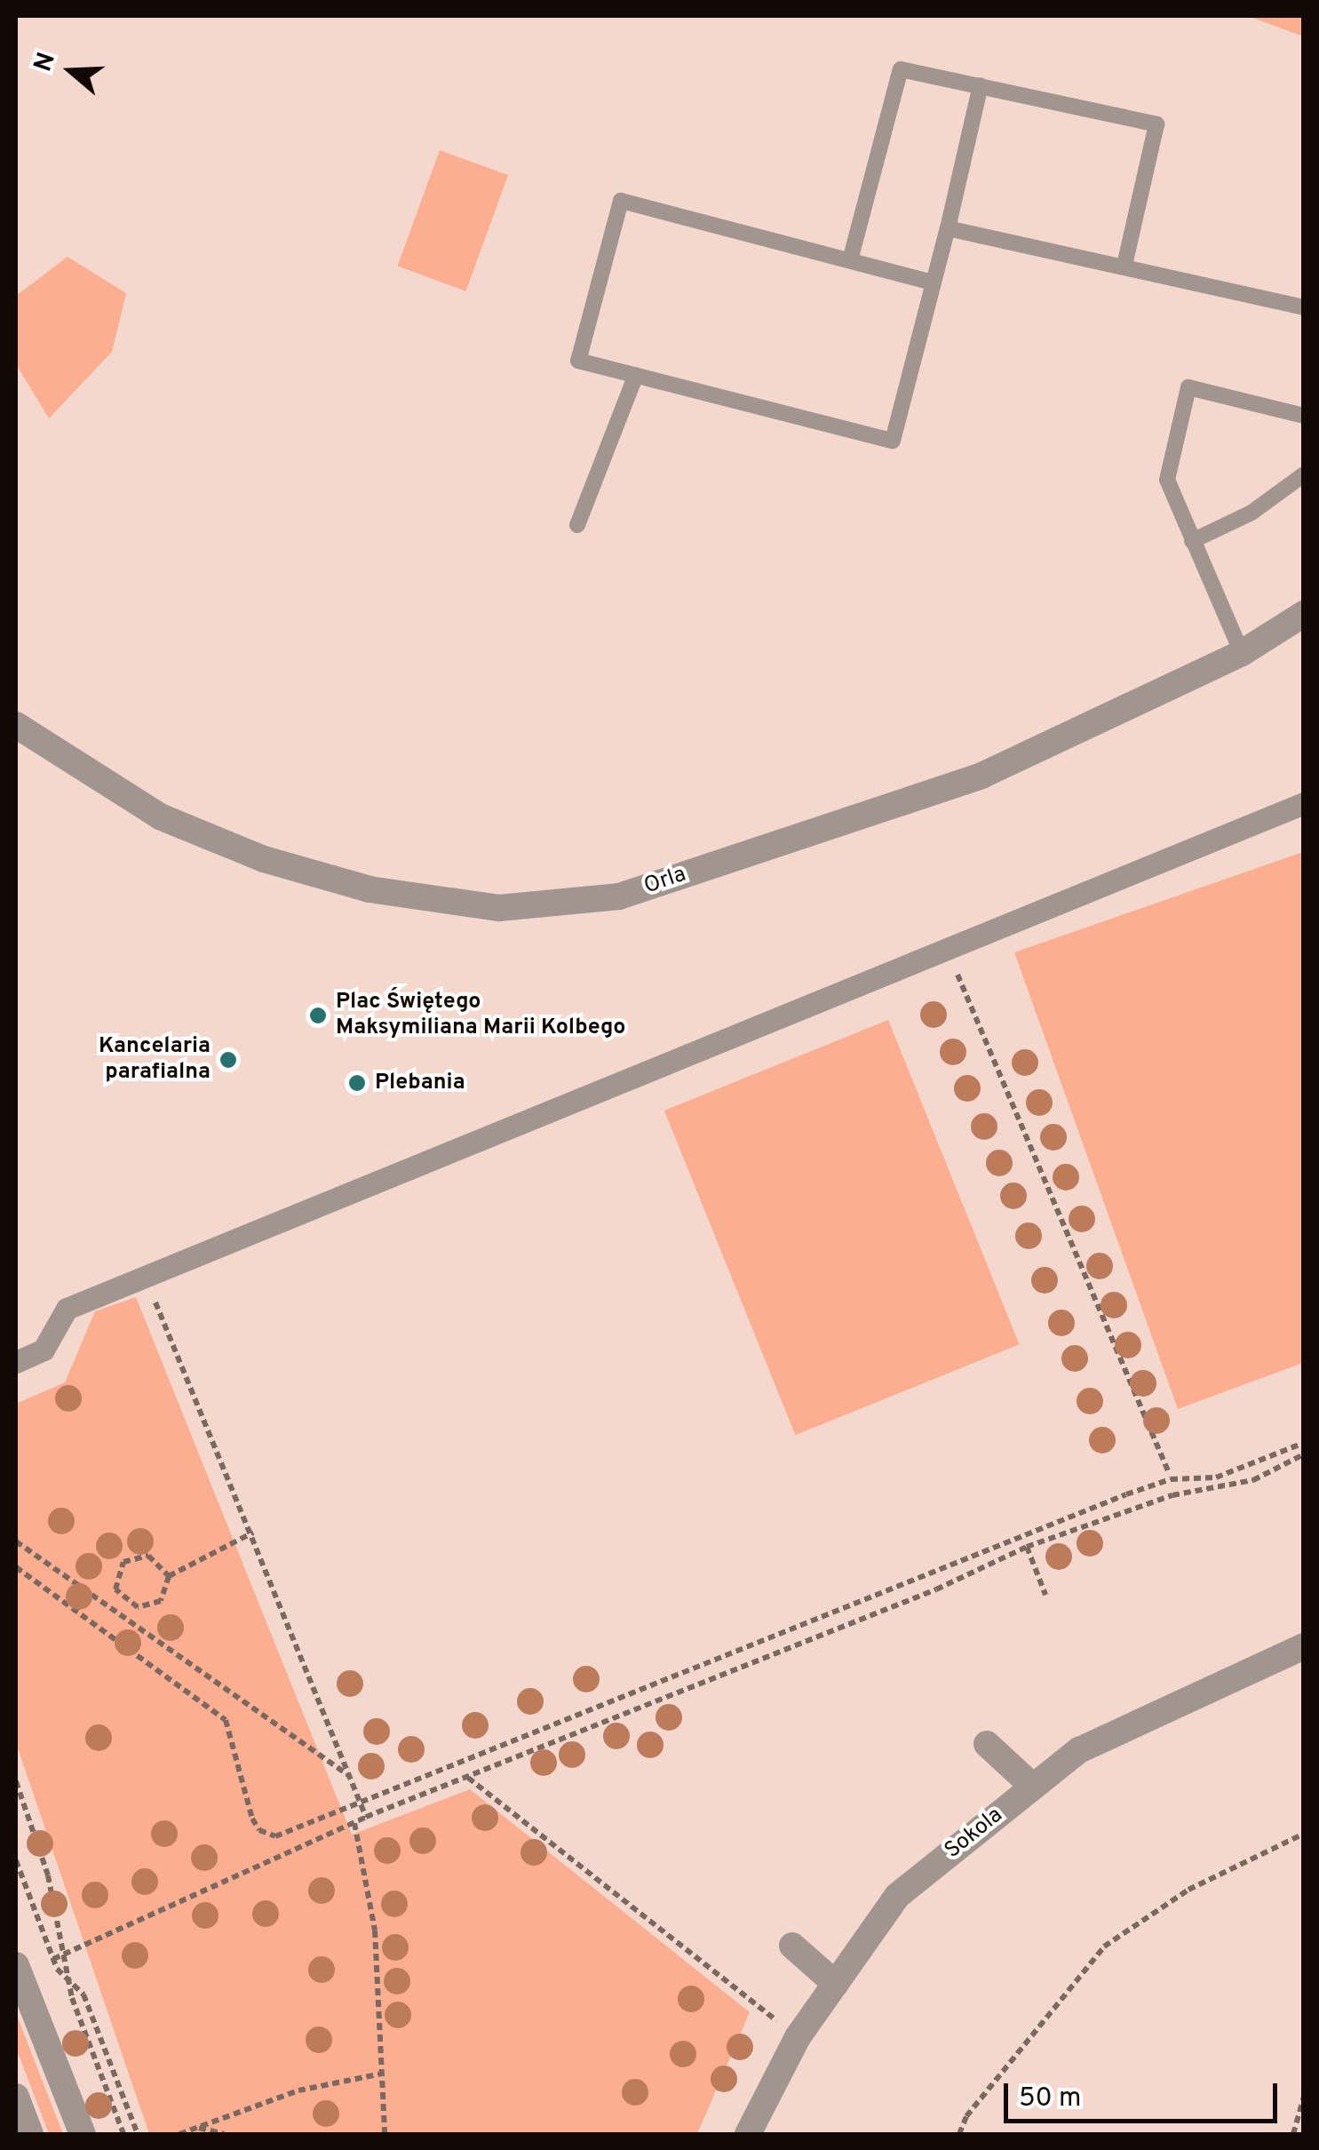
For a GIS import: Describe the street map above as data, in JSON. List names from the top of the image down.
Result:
{
  "streets": {
    "street": ["Orla", "Sokola"]
  },
  "places": ["Plac Świętego Maksymiliana Marii Kolbego", "Kancelaria parafialna", "Plebania"],
  "scale_bar": "50 m",
  "north": "left"
}
